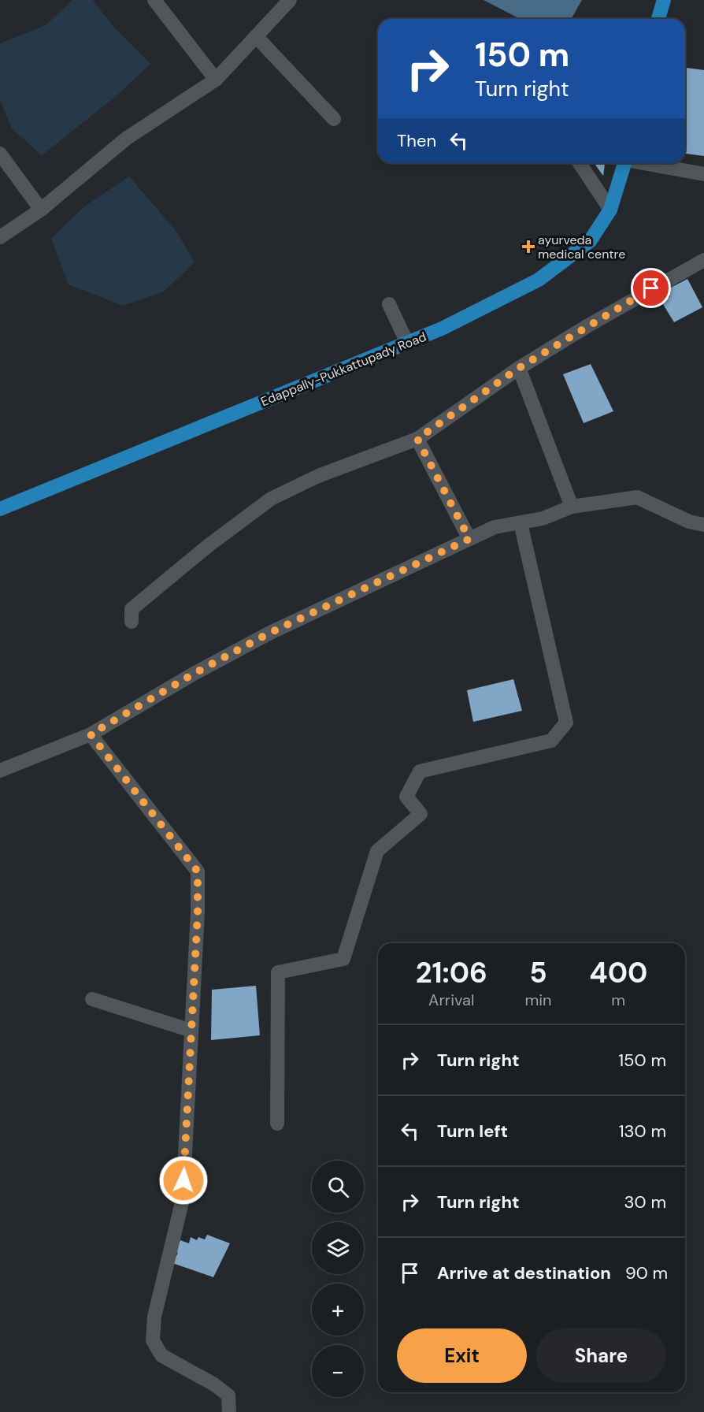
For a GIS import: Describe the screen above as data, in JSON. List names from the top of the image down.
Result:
{
  "streets": {
    "main road": ["Edappally-Pukkattupady Road"]
  },
  "places": {
    "health": ["ayurveda medical centre"]
  },
  "page": {
    "turn": ["150 m", "Turn right"],
    "then": "Then",
    "eta": [
      "21:06",
      "Arrival",
      "5",
      "min",
      "400",
      "m"
    ],
    "list": [
      {
        "name": "Turn right",
        "value": "150 m"
      },
      {
        "name": "Turn left",
        "value": "130 m"
      },
      {
        "name": "Turn right",
        "value": "30 m"
      },
      {
        "name": "Arrive at destination",
        "value": "90 m"
      }
    ],
    "map_buttons": ["+", "−"],
    "buttons": ["Exit", "Share"]
  }
}
